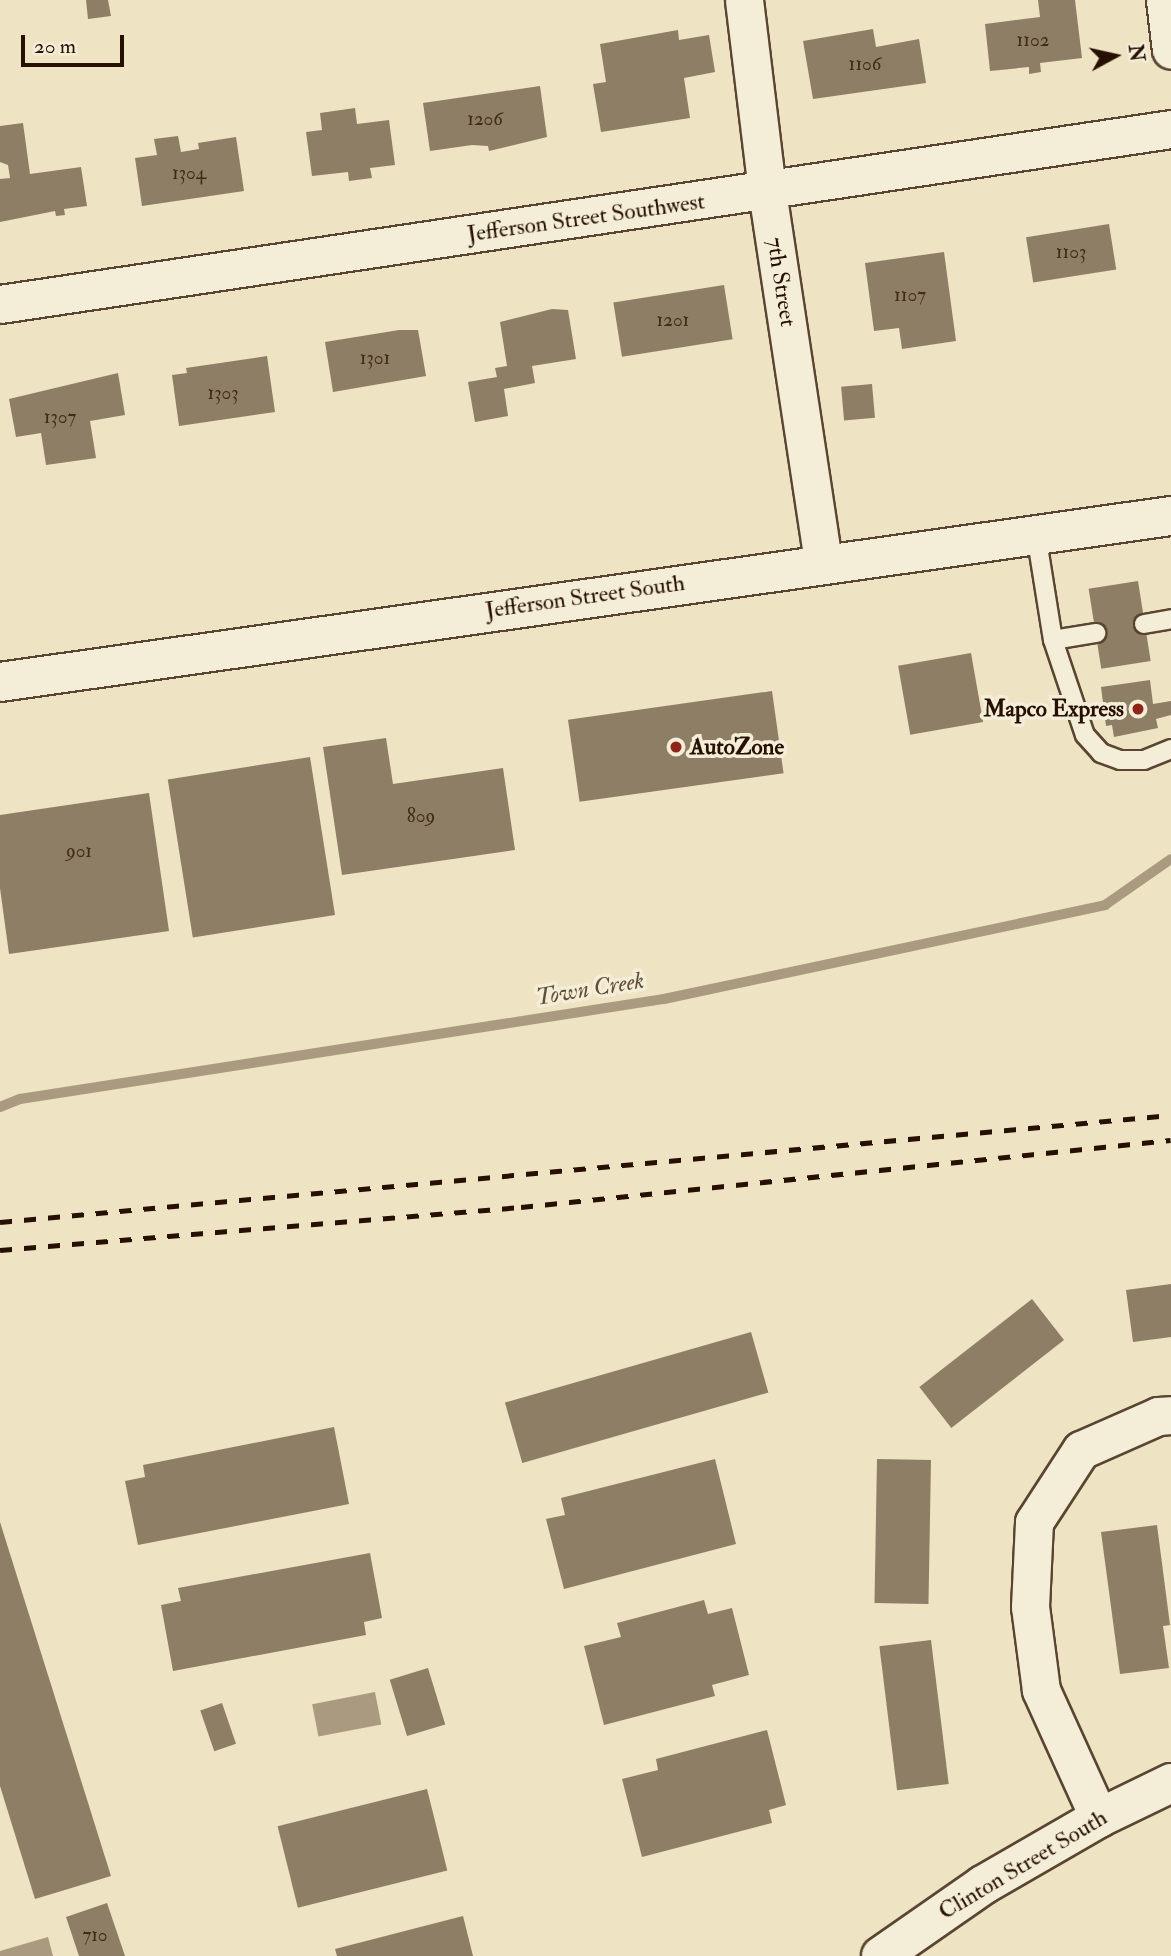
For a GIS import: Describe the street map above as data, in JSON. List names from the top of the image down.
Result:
{
  "streets": {
    "main road": ["Jefferson Street South", "Clinton Street South"],
    "street": ["Jefferson Street Southwest", "7th Street"]
  },
  "crossings": [
    ["Jefferson Street Southwest", "7th Street"],
    ["7th Street", "Jefferson Street South"]
  ],
  "water": ["Town Creek"],
  "places": ["Mapco Express", "AutoZone"],
  "house_numbers": [
    "1102",
    "1106",
    "1206",
    "1304",
    "1103",
    "1107",
    "1201",
    "1301",
    "1303",
    "1307",
    "809",
    "901",
    "710"
  ],
  "scale_bar": "20 m",
  "north": "right"
}
